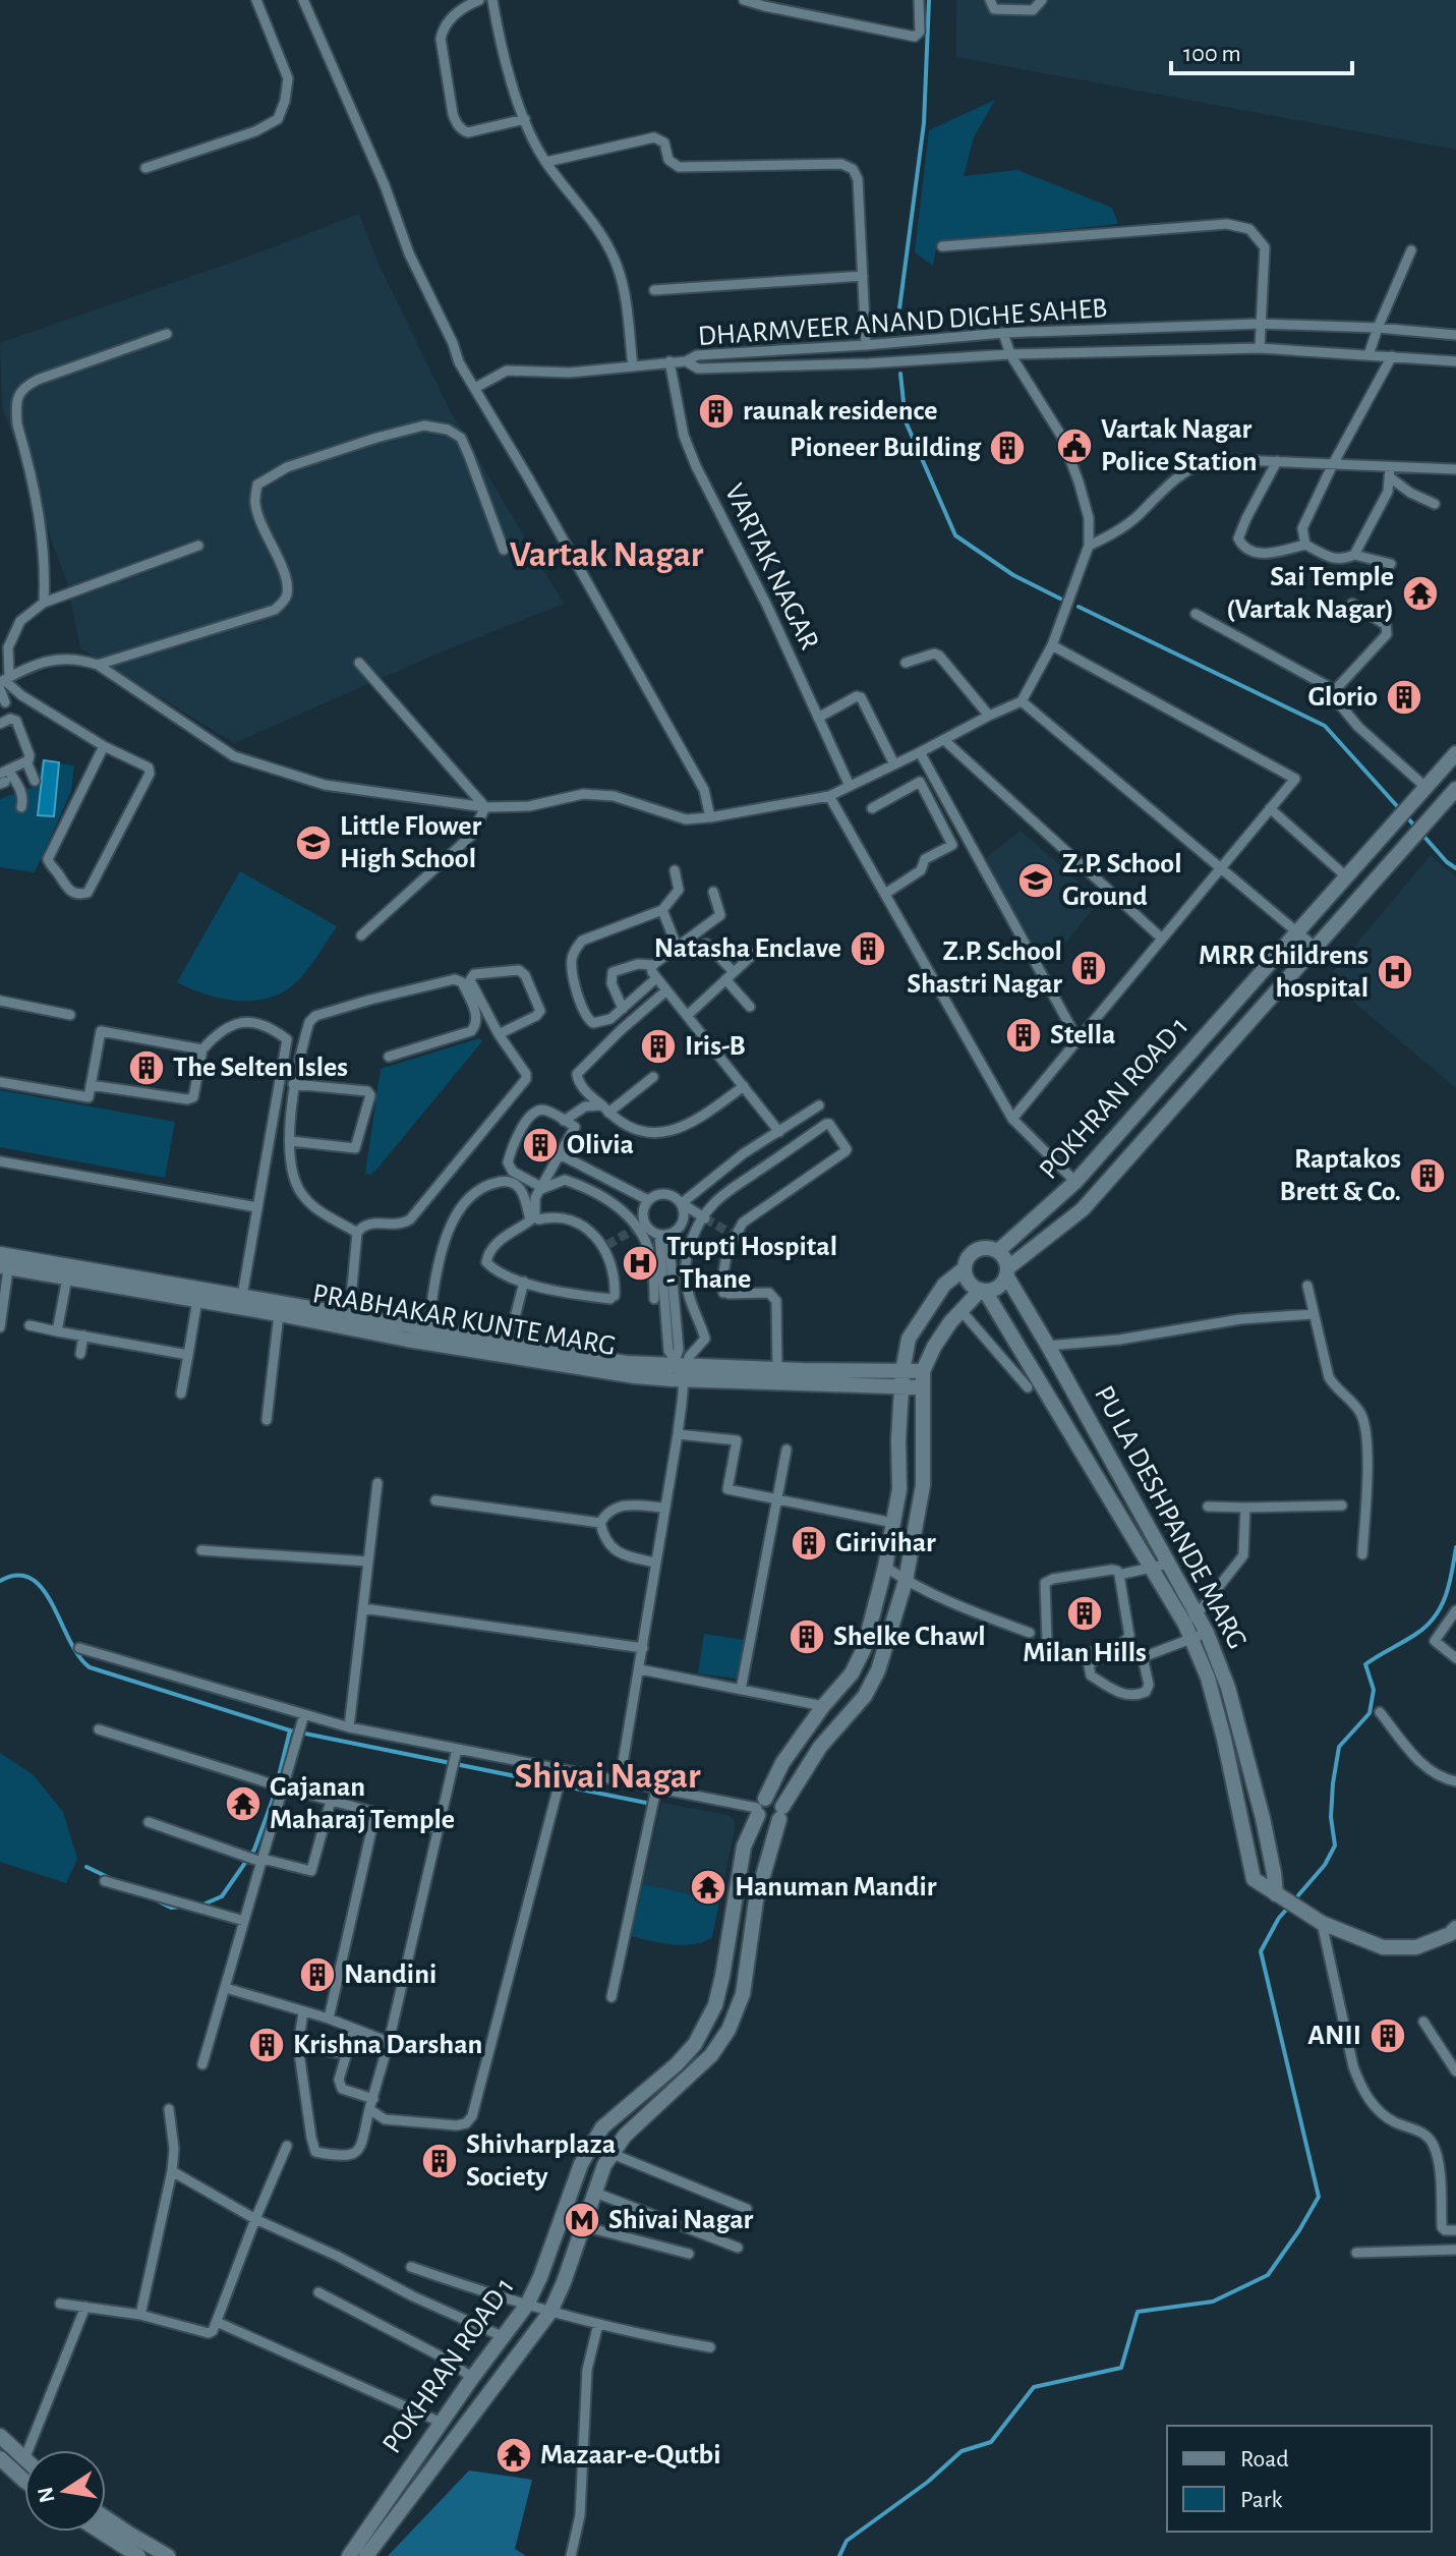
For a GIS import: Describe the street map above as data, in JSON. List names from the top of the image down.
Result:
{
  "streets": {
    "main road": ["POKHRAN ROAD 1", "PRABHAKAR KUNTE MARG", "PU LA DESHPANDE MARG"],
    "street": ["DHARMVEER ANAND DIGHE SAHEB", "VARTAK NAGAR"]
  },
  "crossings": [
    ["POKHRAN ROAD 1", "PRABHAKAR KUNTE MARG"],
    ["POKHRAN ROAD 1", "PU LA DESHPANDE MARG"]
  ],
  "districts": ["Vartak Nagar", "Shivai Nagar"],
  "places": {
    "building": [
      "raunak residence",
      "Pioneer Building",
      "Glorio",
      "Natasha Enclave",
      "Z.P. School Shastri Nagar",
      "Stella",
      "Iris-B",
      "The Selten Isles",
      "Olivia",
      "Raptakos Brett & Co.",
      "Girivihar",
      "Milan Hills",
      "Shelke Chawl",
      "Nandini",
      "ANII",
      "Krishna Darshan",
      "Shivharplaza Society"
    ],
    "public building": ["Vartak Nagar Police Station"],
    "temple": [
      "Sai Temple (Vartak Nagar)",
      "Gajanan Maharaj Temple",
      "Hanuman Mandir",
      "Mazaar-e-Qutbi"
    ],
    "school or university": ["Little Flower High School", "Z.P. School Ground"],
    "hospital": ["MRR Childrens hospital", "Trupti Hospital - Thane"],
    "metro station": ["Shivai Nagar"]
  },
  "legend": ["Road", "Park"],
  "scale_bar": "100 m",
  "north": "left"
}
